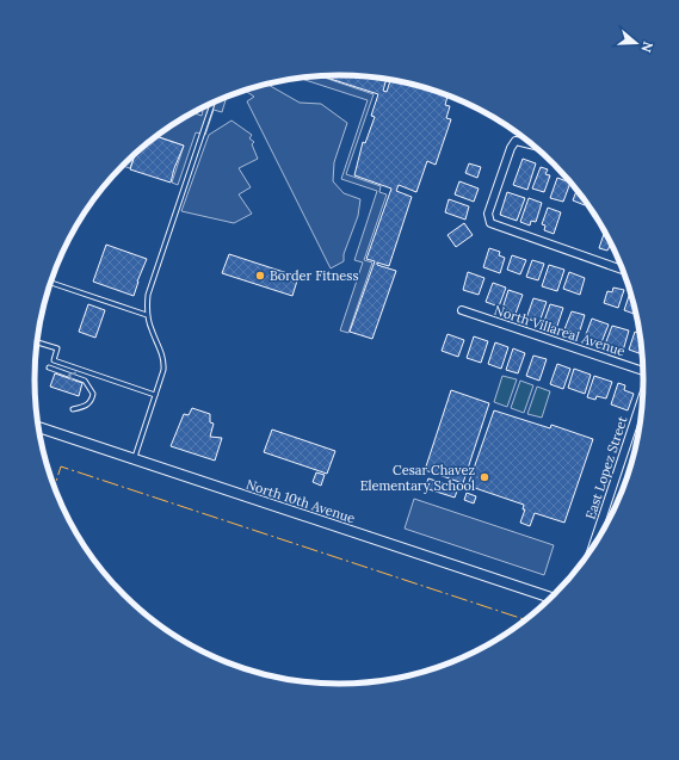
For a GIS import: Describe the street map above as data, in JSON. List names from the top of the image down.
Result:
{
  "streets": {
    "main road": ["North 10th Avenue"],
    "street": ["North Villareal Avenue", "East Lopez Street"]
  },
  "places": ["Border Fitness", "Cesar Chavez Elementary School"],
  "north": "right"
}
